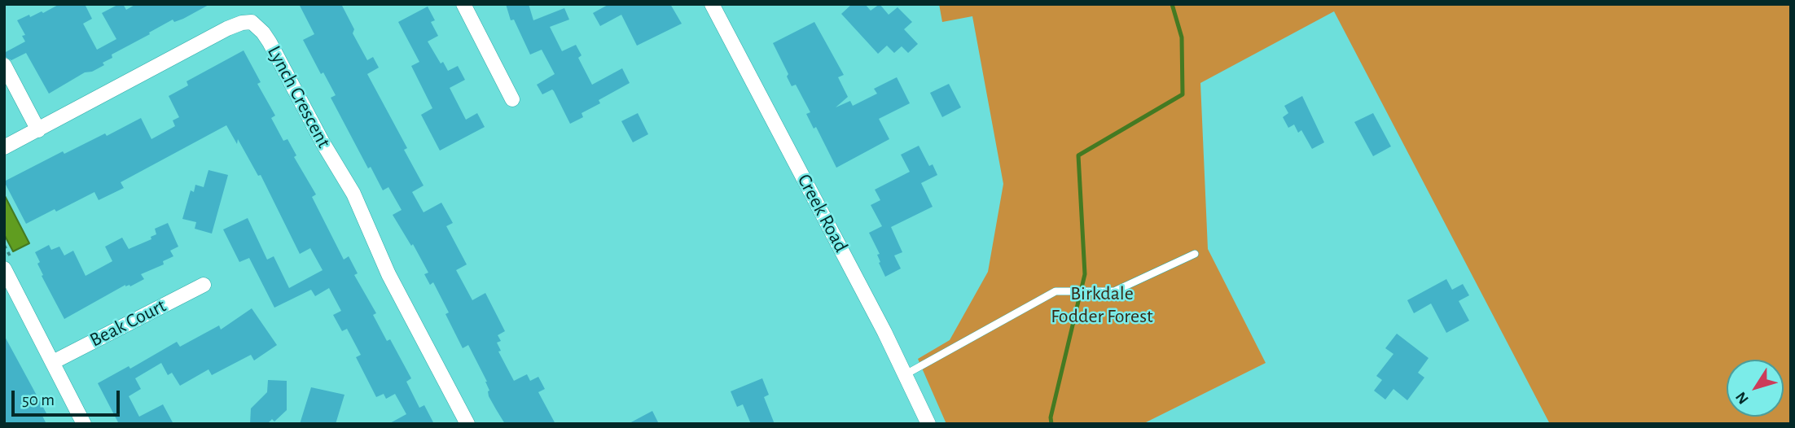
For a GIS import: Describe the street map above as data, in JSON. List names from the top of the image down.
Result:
{
  "streets": {
    "street": ["Lynch Crescent", "Creek Road", "Beak Court"]
  },
  "parks": ["Birkdale Fodder Forest"],
  "scale_bar": "50 m",
  "north": "bottom left"
}
